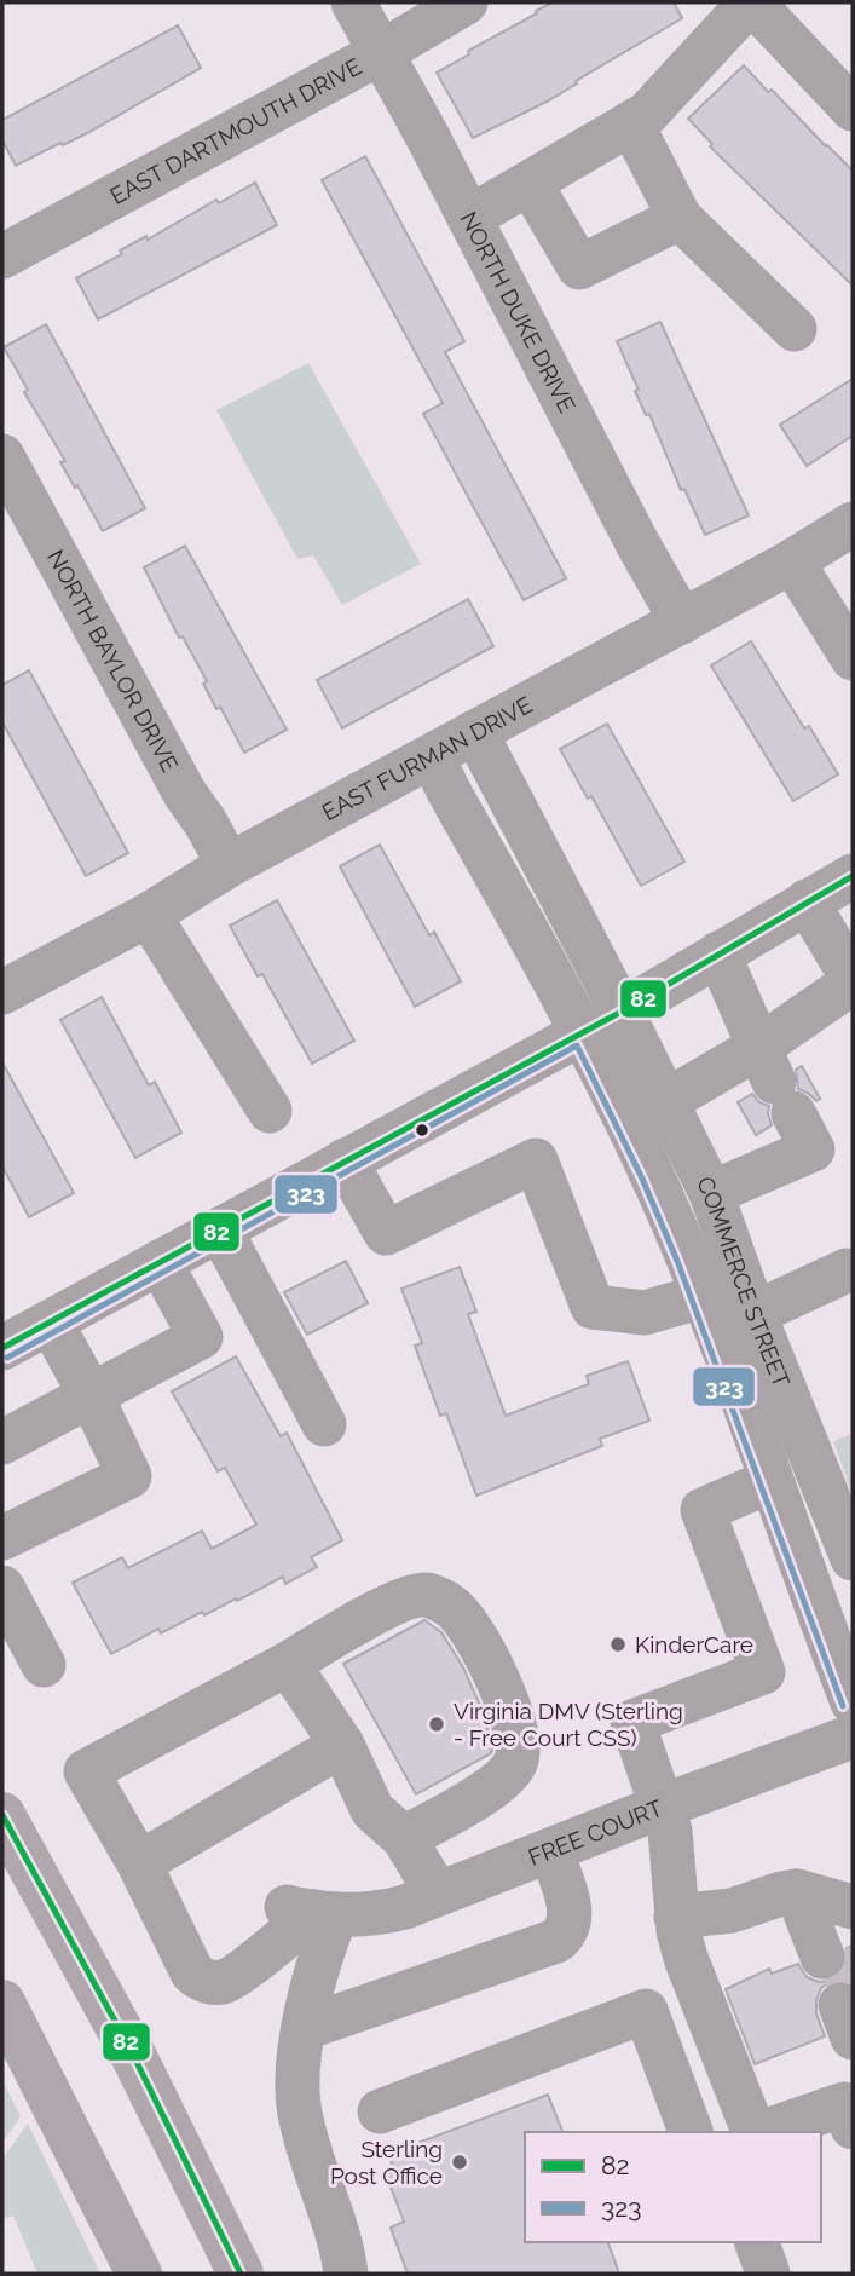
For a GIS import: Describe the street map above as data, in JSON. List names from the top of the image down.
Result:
{
  "streets": {
    "street": [
      "EAST DARTMOUTH DRIVE",
      "NORTH DUKE DRIVE",
      "NORTH BAYLOR DRIVE",
      "EAST FURMAN DRIVE",
      "COMMERCE STREET",
      "FREE COURT"
    ]
  },
  "crossings": [
    ["EAST DARTMOUTH DRIVE", "NORTH DUKE DRIVE"],
    ["NORTH DUKE DRIVE", "EAST FURMAN DRIVE"],
    ["NORTH BAYLOR DRIVE", "EAST FURMAN DRIVE"],
    ["EAST FURMAN DRIVE", "COMMERCE STREET"]
  ],
  "places": ["KinderCare", "Virginia DMV (Sterling - Free Court CSS)", "Sterling Post Office"],
  "lines": ["transit line 82", "transit line 323"],
  "legend": ["82", "323"]
}
